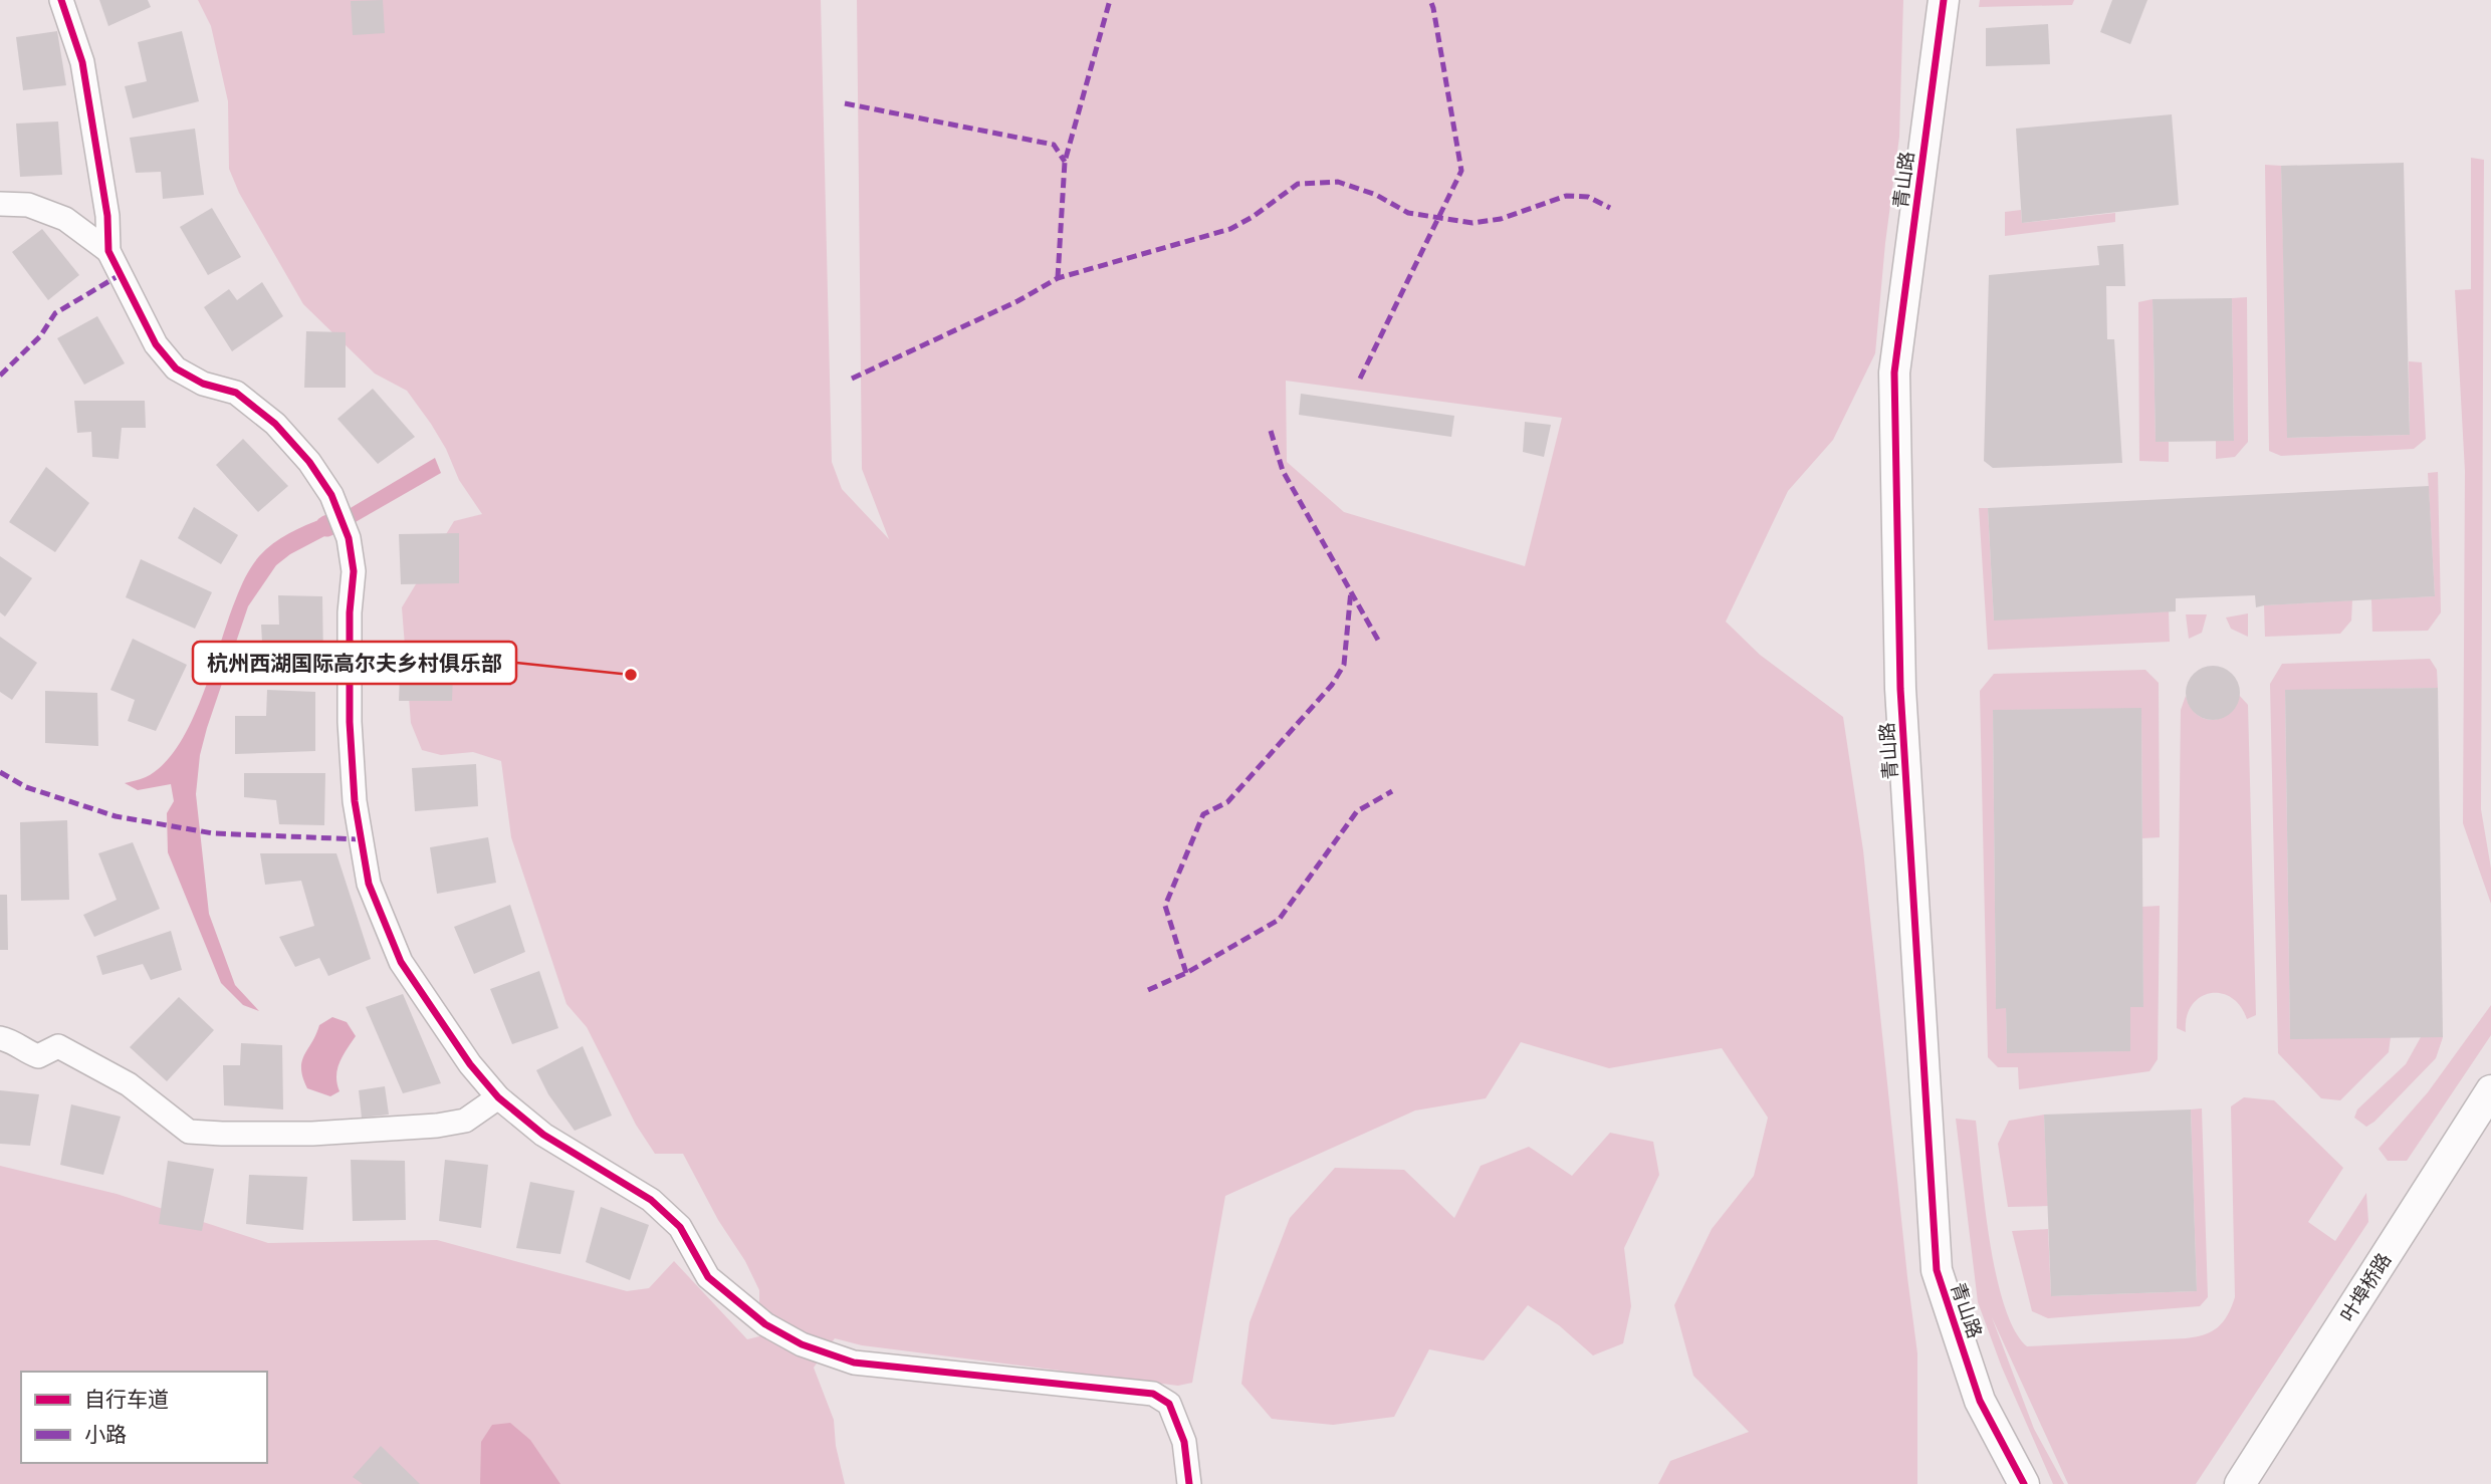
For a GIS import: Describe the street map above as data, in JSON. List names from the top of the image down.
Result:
{
  "streets": {
    "street": ["青山路", "叶埠桥路"]
  },
  "places": ["杭州西湖国际高尔夫乡村俱乐部"],
  "legend": ["自行车道", "小路"]
}
